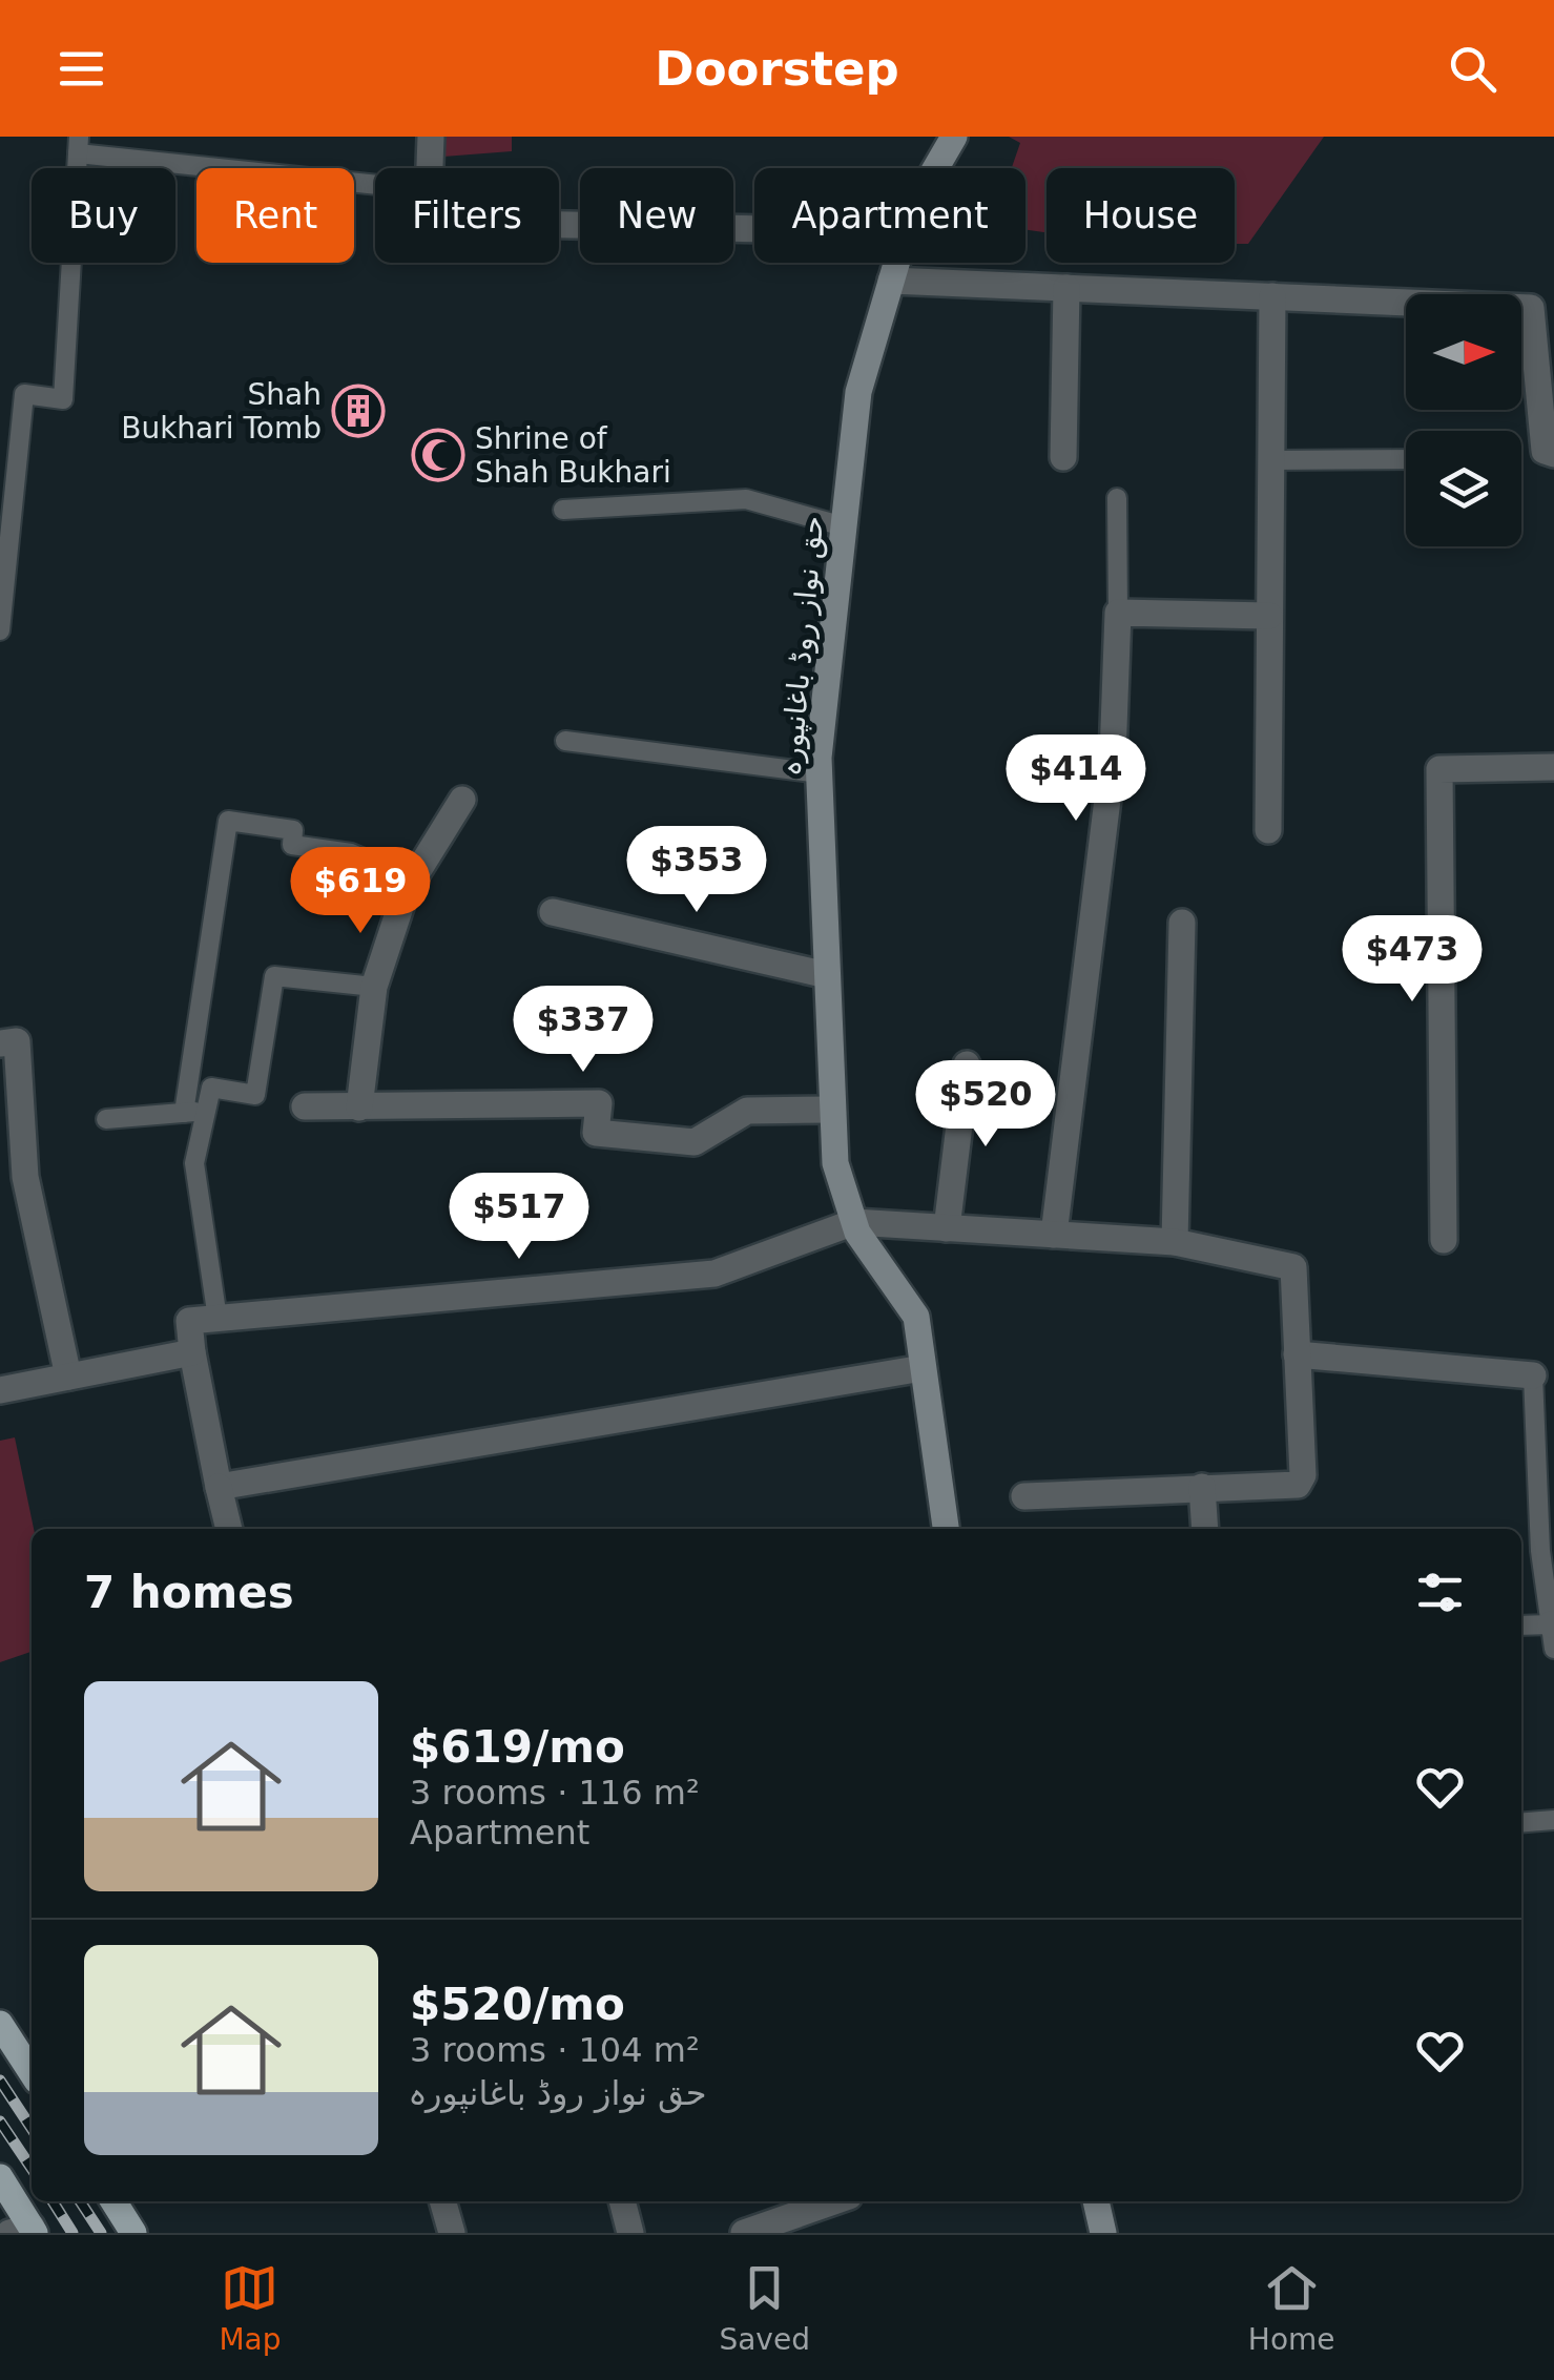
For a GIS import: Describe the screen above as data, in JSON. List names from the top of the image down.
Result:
{
  "streets": {
    "street": ["حق نواز روڈ باغانپورہ"]
  },
  "places": {
    "building": ["Shah Bukhari Tomb"],
    "mosque": ["Shrine of Shah Bukhari"]
  },
  "north": "right",
  "page": {
    "header": "Doorstep",
    "chip": [
      "Buy",
      "Rent",
      "Filters",
      "New",
      "Apartment",
      "House"
    ],
    "price": [
      "$414",
      "$353",
      "$619",
      "$473",
      "$337",
      "$520",
      "$517"
    ],
    "heading": "7 homes",
    "list": [
      {
        "name": "$619/mo",
        "note": "3 rooms · 116 m² · Apartment"
      },
      {
        "name": "$520/mo",
        "note": "3 rooms · 104 m² · حق نواز روڈ باغانپورہ"
      }
    ],
    "tabs": ["Map", "Saved", "Home"]
  }
}
